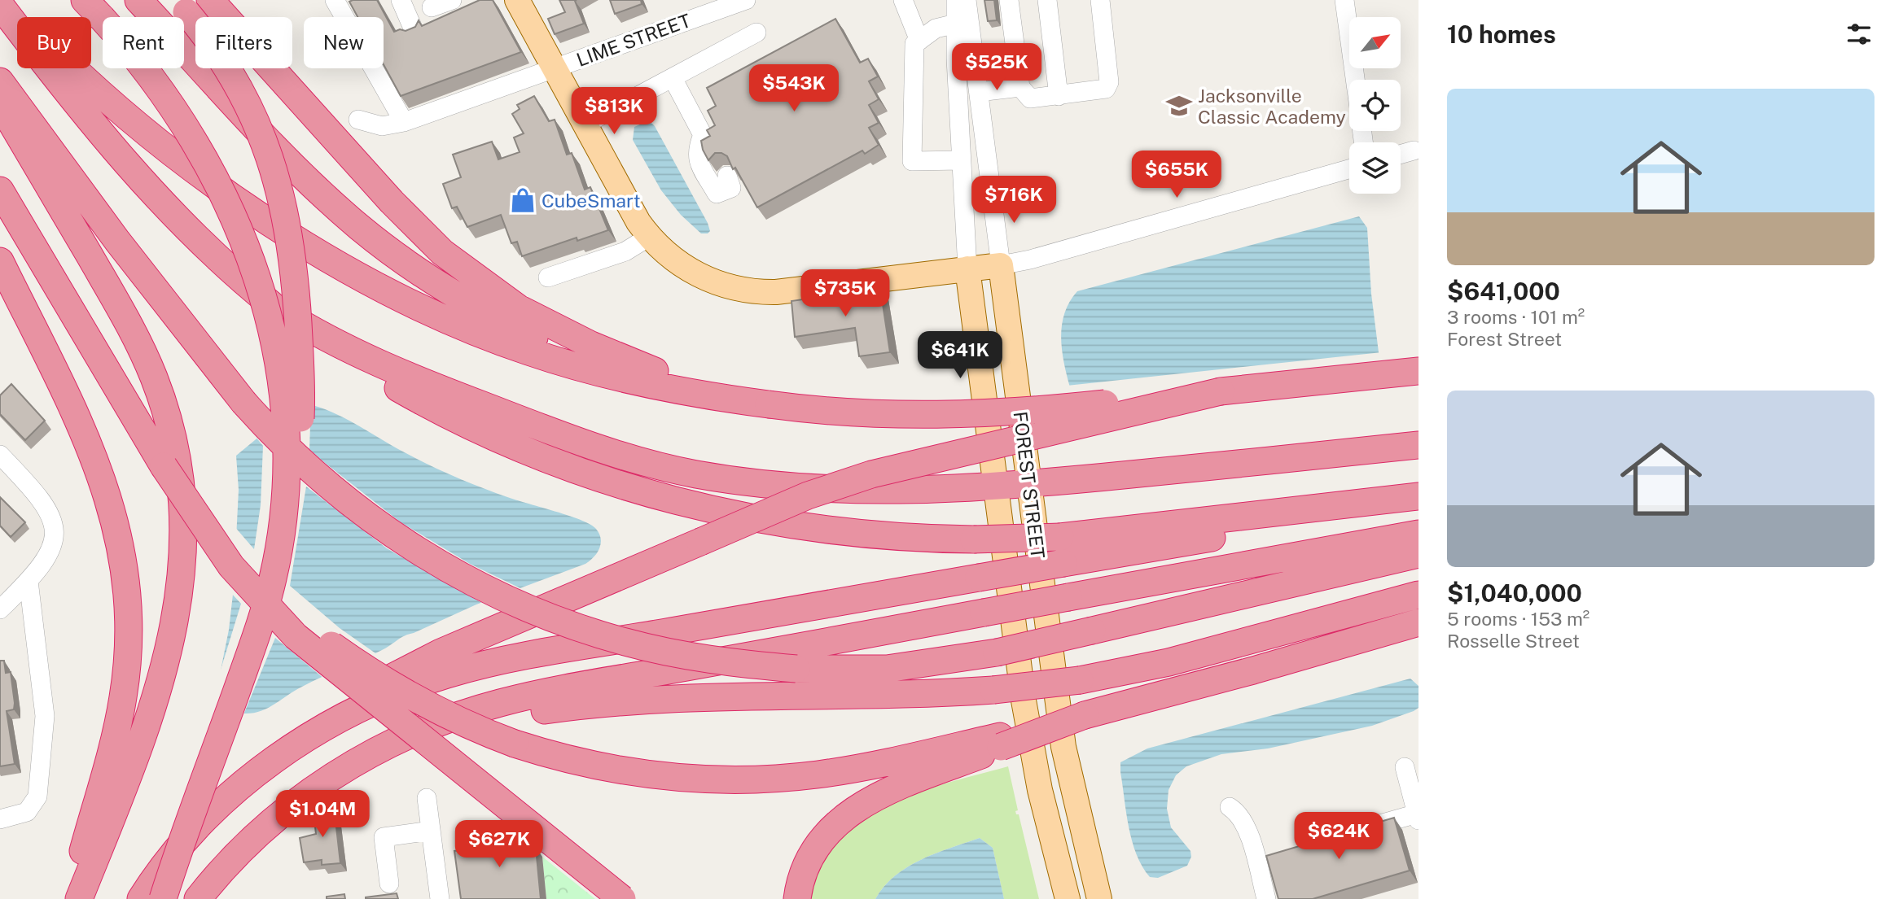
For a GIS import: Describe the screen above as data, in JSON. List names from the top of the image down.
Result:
{
  "streets": {
    "main road": ["FOREST STREET"],
    "street": ["LIME STREET"]
  },
  "places": {
    "school or university": ["Jacksonville Classic Academy"],
    "shop": ["CubeSmart"]
  },
  "north": "top right",
  "page": {
    "heading": "10 homes",
    "chip": [
      "Buy",
      "Rent",
      "Filters",
      "New"
    ],
    "price": [
      "$525K",
      "$543K",
      "$813K",
      "$655K",
      "$716K",
      "$735K",
      "$641K",
      "$1.04M",
      "$624K",
      "$627K"
    ],
    "list": [
      {
        "name": "$641,000",
        "note": "3 rooms · 101 m² · Forest Street"
      },
      {
        "name": "$1,040,000",
        "note": "5 rooms · 153 m² · Rosselle Street"
      }
    ]
  }
}
